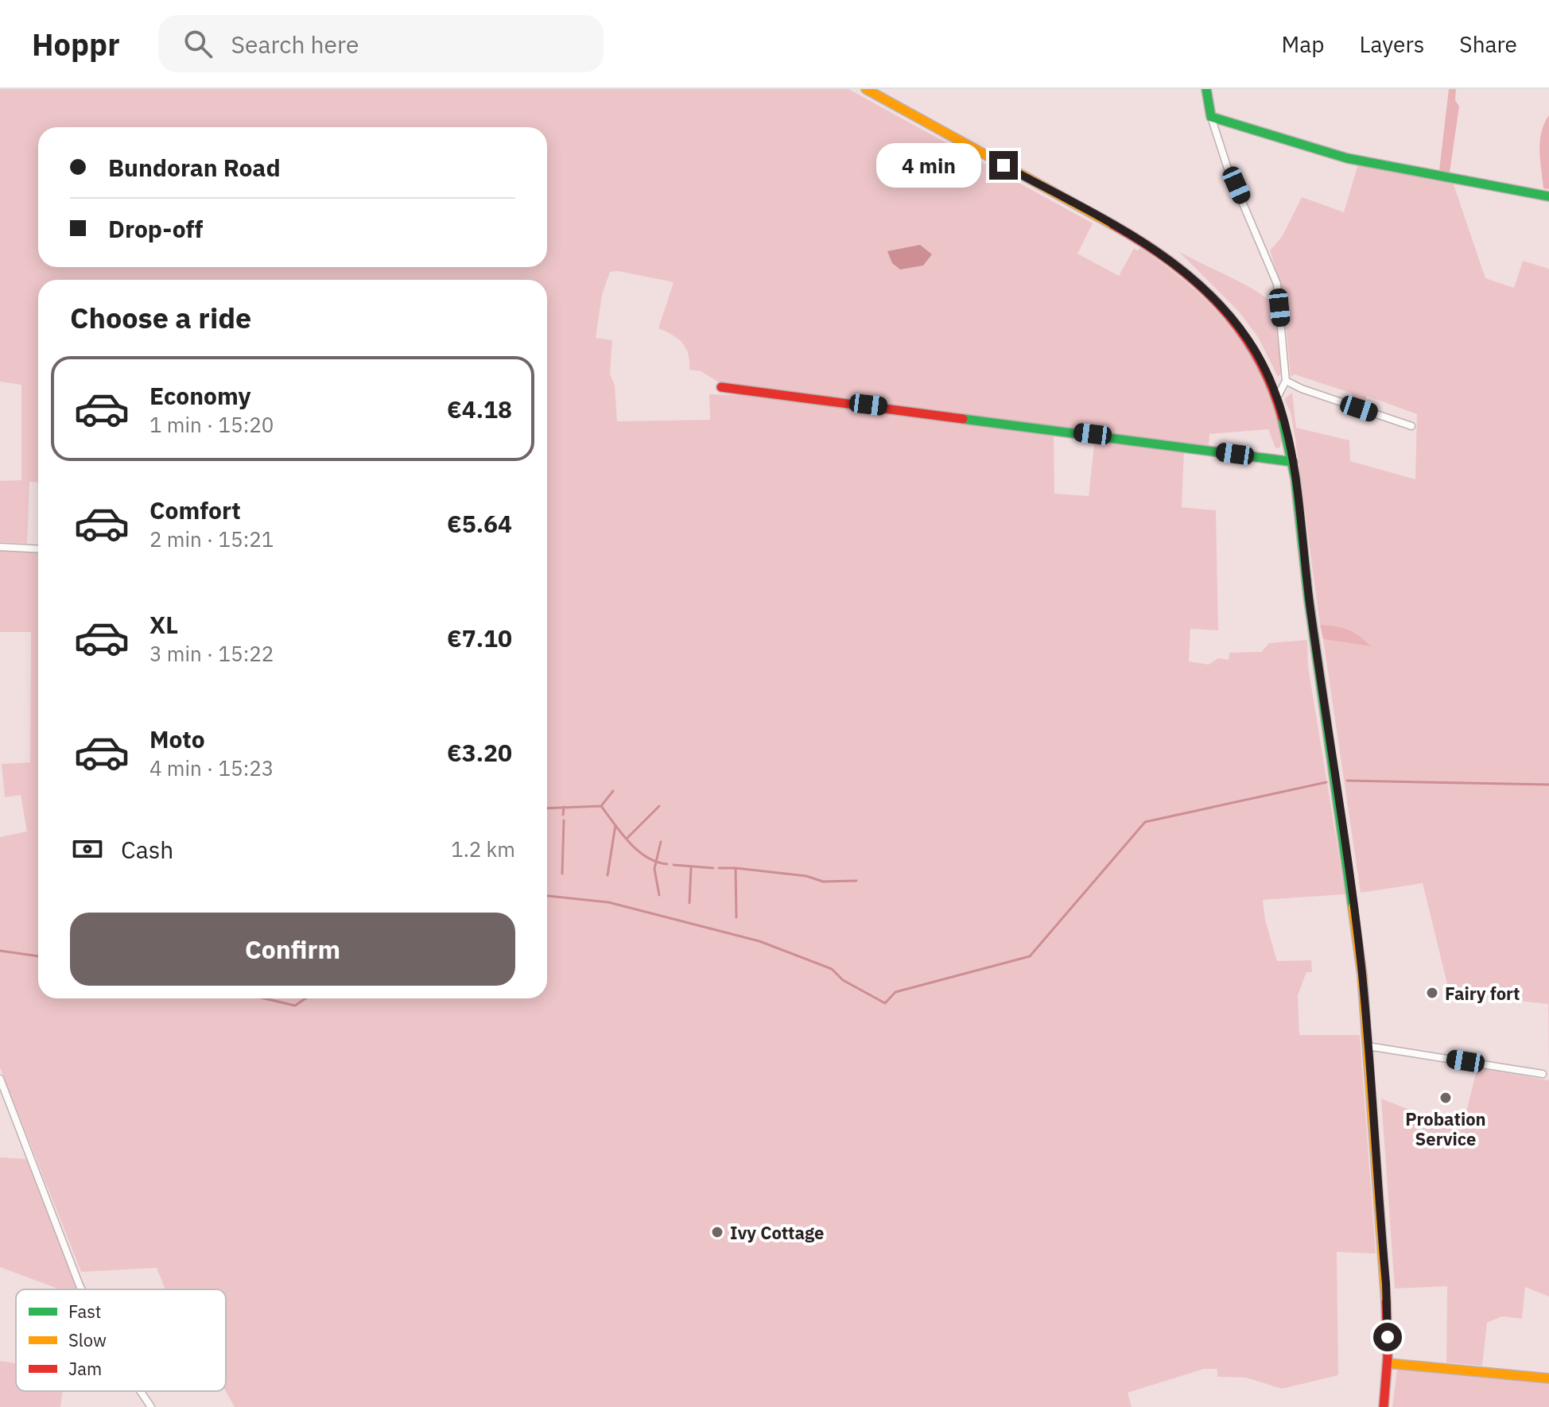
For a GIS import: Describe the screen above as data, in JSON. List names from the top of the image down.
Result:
{
  "places": ["Fairy fort", "Probation Service", "Ivy Cottage"],
  "legend": ["Fast", "Slow", "Jam"],
  "page": {
    "header": "Hoppr",
    "search": "Search here",
    "nav": ["Map", "Layers", "Share"],
    "banner": ["Bundoran Road", "Drop-off"],
    "bubble": "4 min",
    "heading": "Choose a ride",
    "list": [
      {
        "name": "Economy",
        "note": "1 min · 15:20",
        "value": "€4.18"
      },
      {
        "name": "Comfort",
        "note": "2 min · 15:21",
        "value": "€5.64"
      },
      {
        "name": "XL",
        "note": "3 min · 15:22",
        "value": "€7.10"
      },
      {
        "name": "Moto",
        "note": "4 min · 15:23",
        "value": "€3.20"
      }
    ],
    "pay": ["Cash", "1.2 km"],
    "buttons": "Confirm"
  }
}
